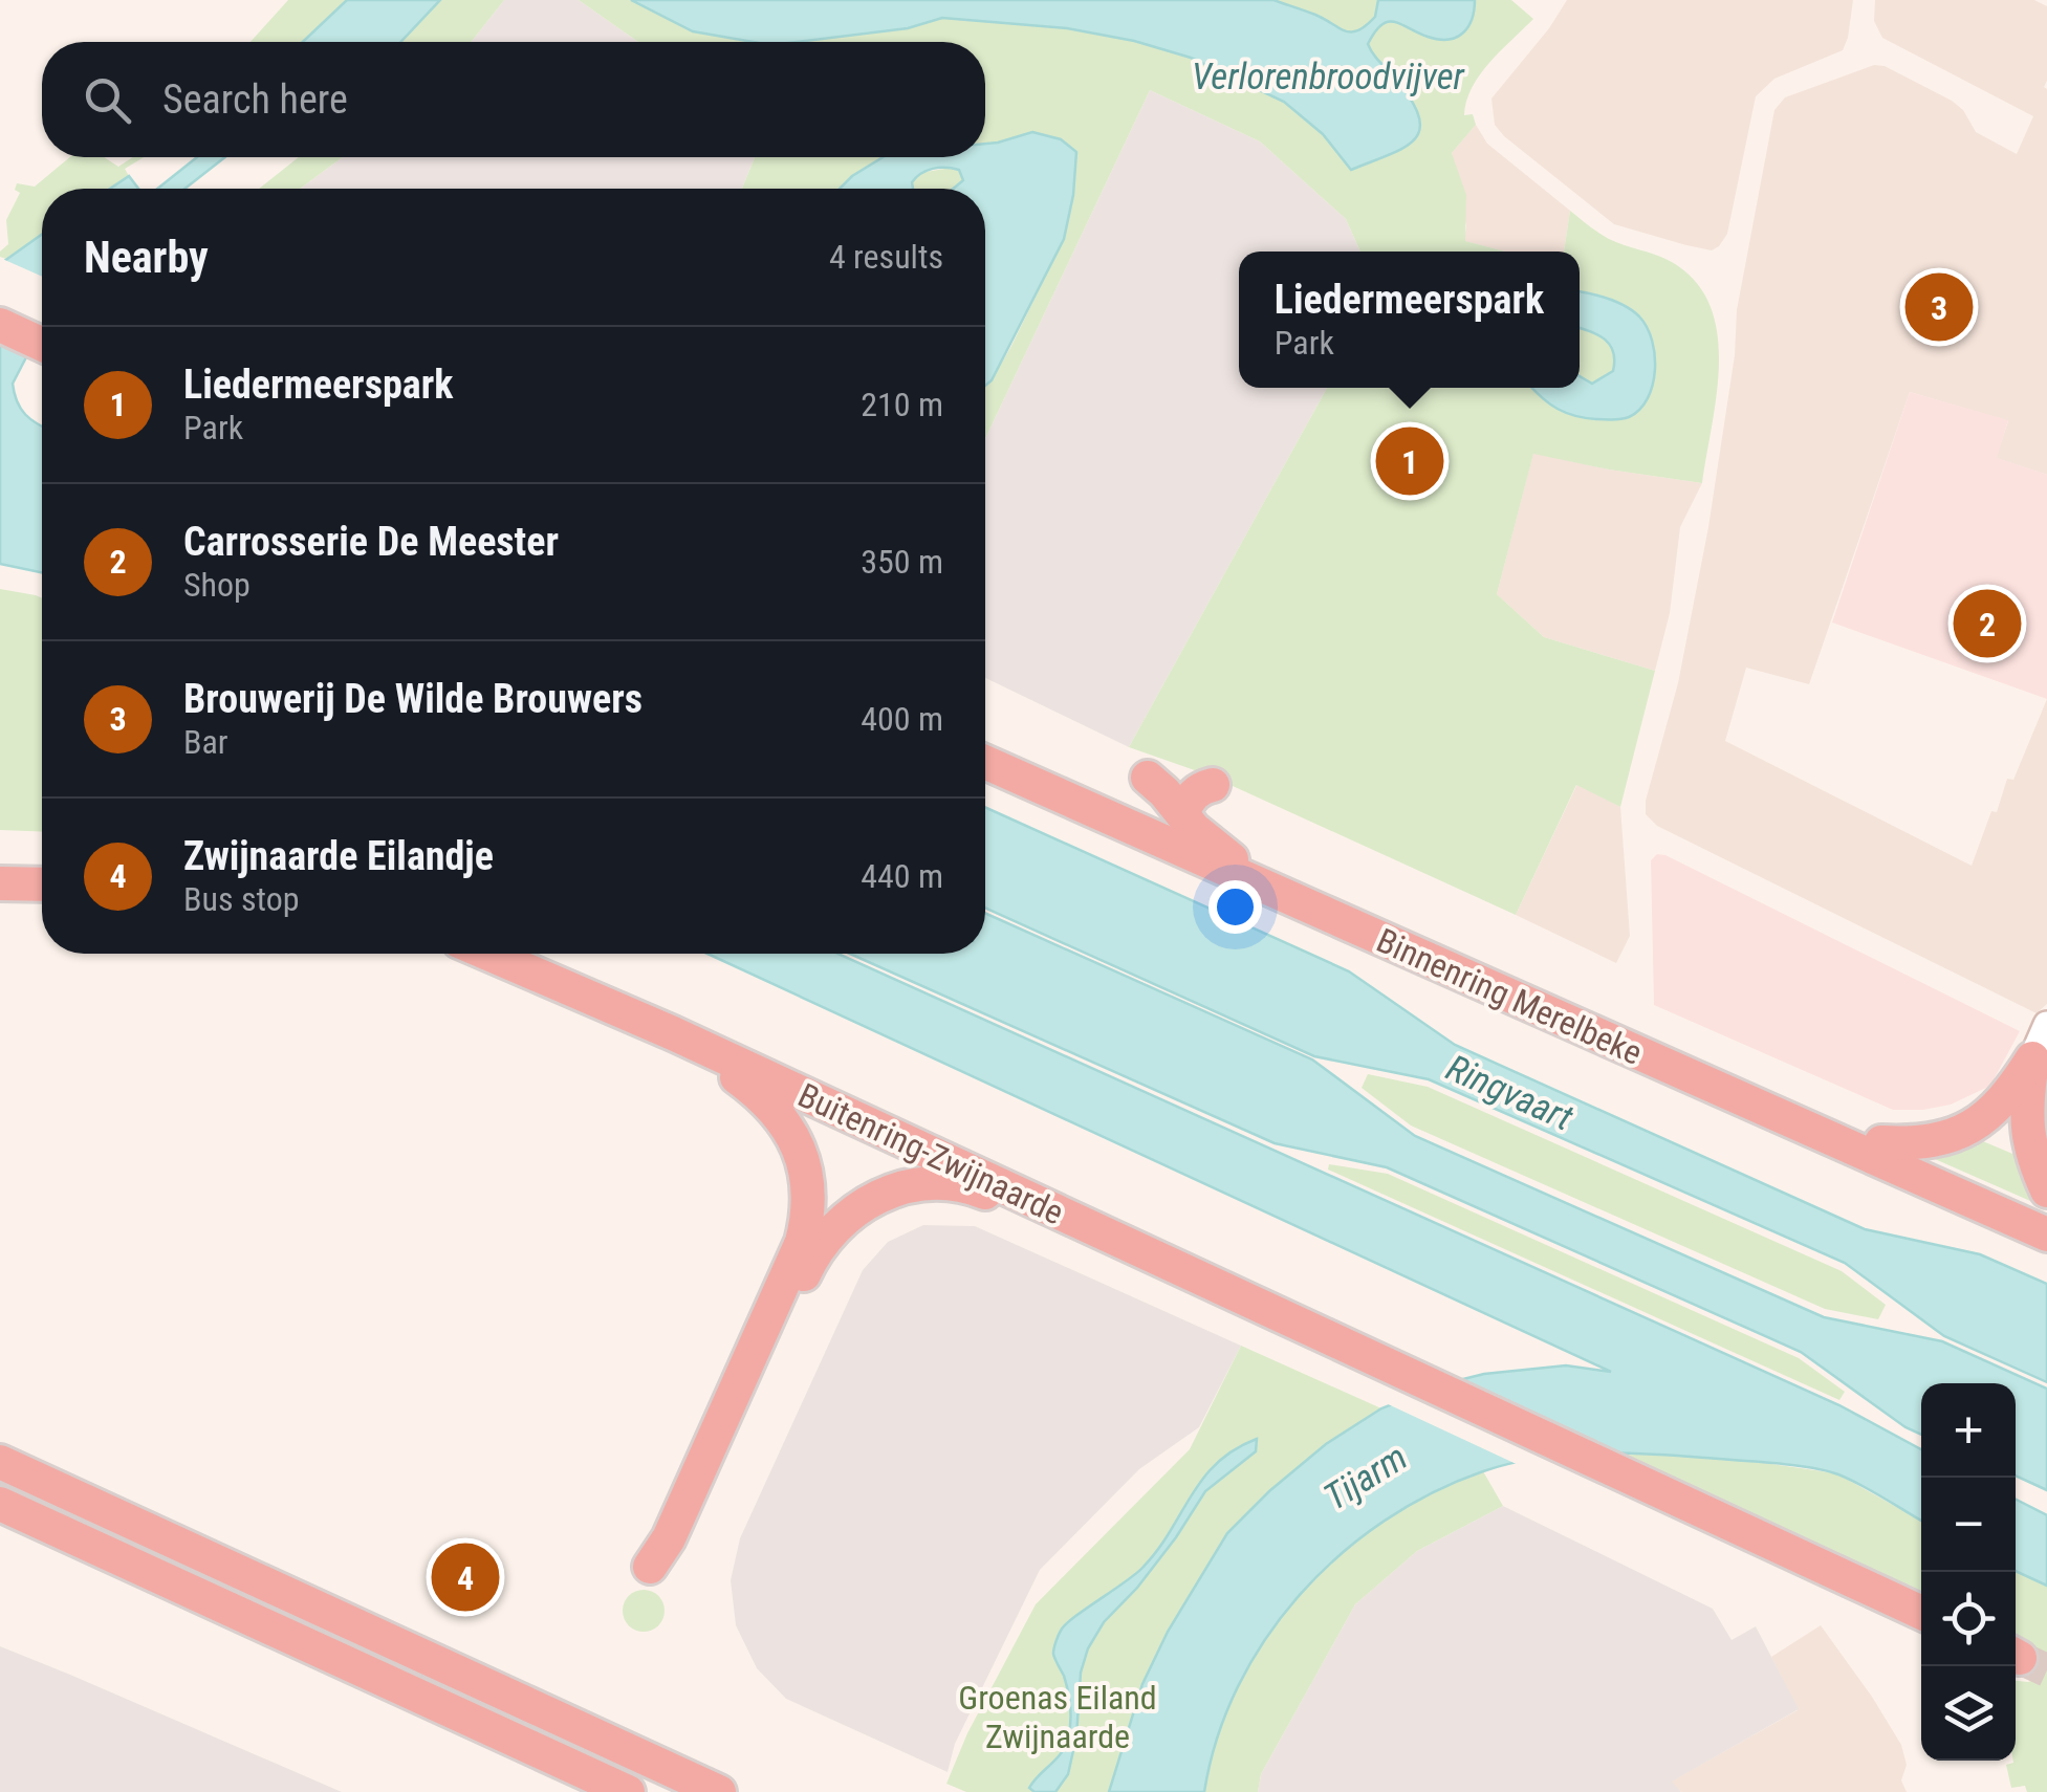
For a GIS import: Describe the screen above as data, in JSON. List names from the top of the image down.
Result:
{
  "streets": {
    "highway": ["Binnenring Merelbeke", "Buitenring-Zwijnaarde"]
  },
  "water": ["Verlorenbroodvijver", "Ringvaart", "Tijarm"],
  "parks": ["Groenas Eiland Zwijnaarde"],
  "page": {
    "search": "Search here",
    "heading": ["Nearby", "4 results"],
    "popup": ["Liedermeerspark", "Park"],
    "pins": [
      "3",
      "1",
      "2",
      "4"
    ],
    "list": [
      {
        "mark": "1",
        "name": "Liedermeerspark",
        "note": "Park",
        "value": "210 m"
      },
      {
        "mark": "2",
        "name": "Carrosserie De Meester",
        "note": "Shop",
        "value": "350 m"
      },
      {
        "mark": "3",
        "name": "Brouwerij De Wilde Brouwers",
        "note": "Bar",
        "value": "400 m"
      },
      {
        "mark": "4",
        "name": "Zwijnaarde Eilandje",
        "note": "Bus stop",
        "value": "440 m"
      }
    ],
    "map_buttons": ["+", "−"]
  }
}
